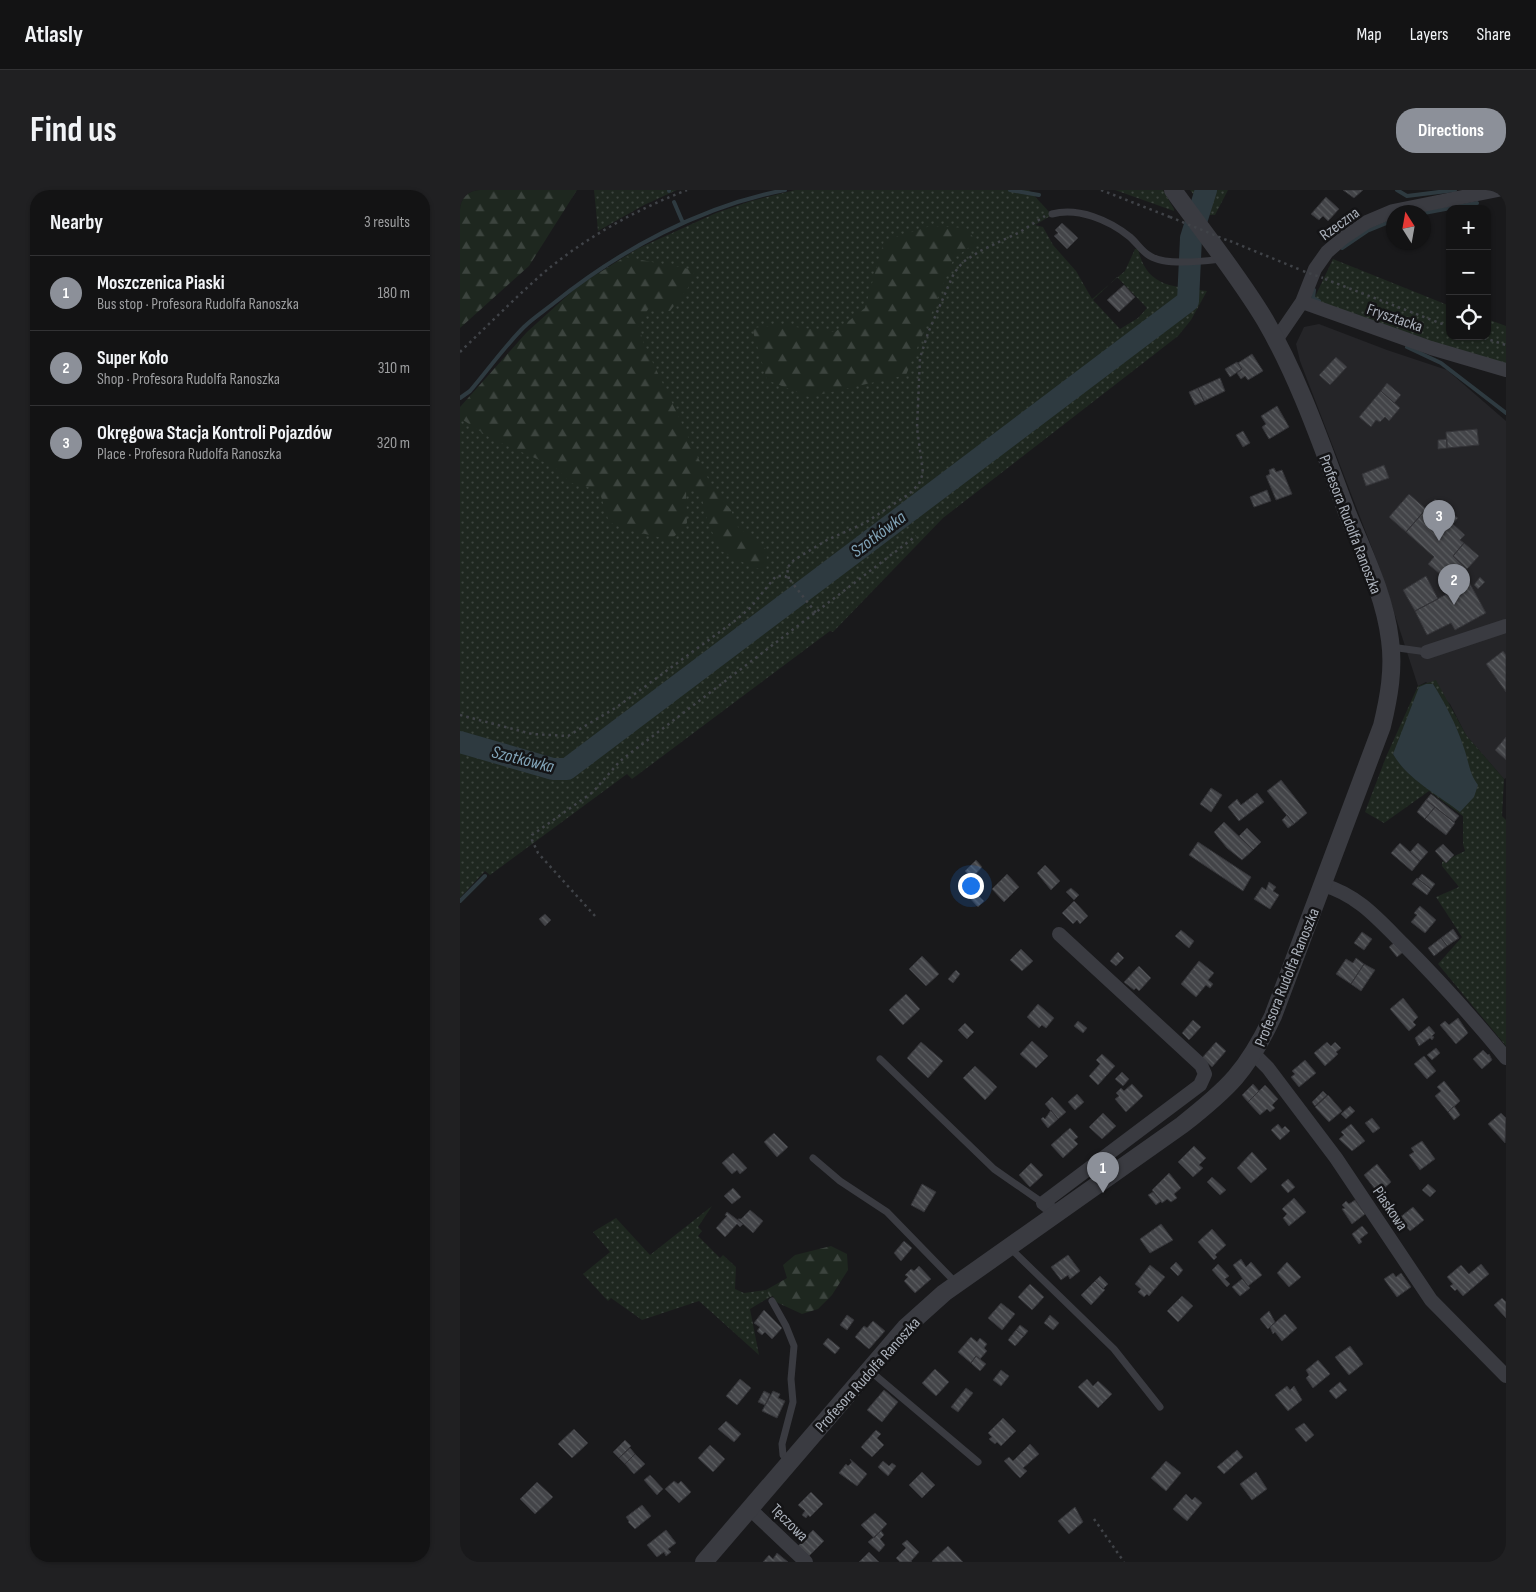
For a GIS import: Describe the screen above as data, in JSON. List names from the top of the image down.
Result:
{
  "streets": {
    "street": [
      "Rzeczna",
      "Frysztacka",
      "Profesora Rudolfa Ranoszka",
      "Piaskowa",
      "Tęczowa"
    ]
  },
  "crossings": [
    ["Rzeczna", "Frysztacka"],
    ["Rzeczna", "Profesora Rudolfa Ranoszka"],
    ["Profesora Rudolfa Ranoszka", "Piaskowa"],
    ["Profesora Rudolfa Ranoszka", "Tęczowa"]
  ],
  "water": ["Szotkówka"],
  "north": "top",
  "page": {
    "header": "Atlasly",
    "nav": ["Map", "Layers", "Share"],
    "buttons": "Directions",
    "title": "Find us",
    "heading": ["Nearby", "3 results"],
    "map_buttons": ["+", "−"],
    "list": [
      {
        "mark": "1",
        "name": "Moszczenica Piaski",
        "note": "Bus stop · Profesora Rudolfa Ranoszka",
        "value": "180 m"
      },
      {
        "mark": "2",
        "name": "Super Koło",
        "note": "Shop · Profesora Rudolfa Ranoszka",
        "value": "310 m"
      },
      {
        "mark": "3",
        "name": "Okręgowa Stacja Kontroli Pojazdów",
        "note": "Place · Profesora Rudolfa Ranoszka",
        "value": "320 m"
      }
    ],
    "pins": ["3", "2", "1"]
  }
}
